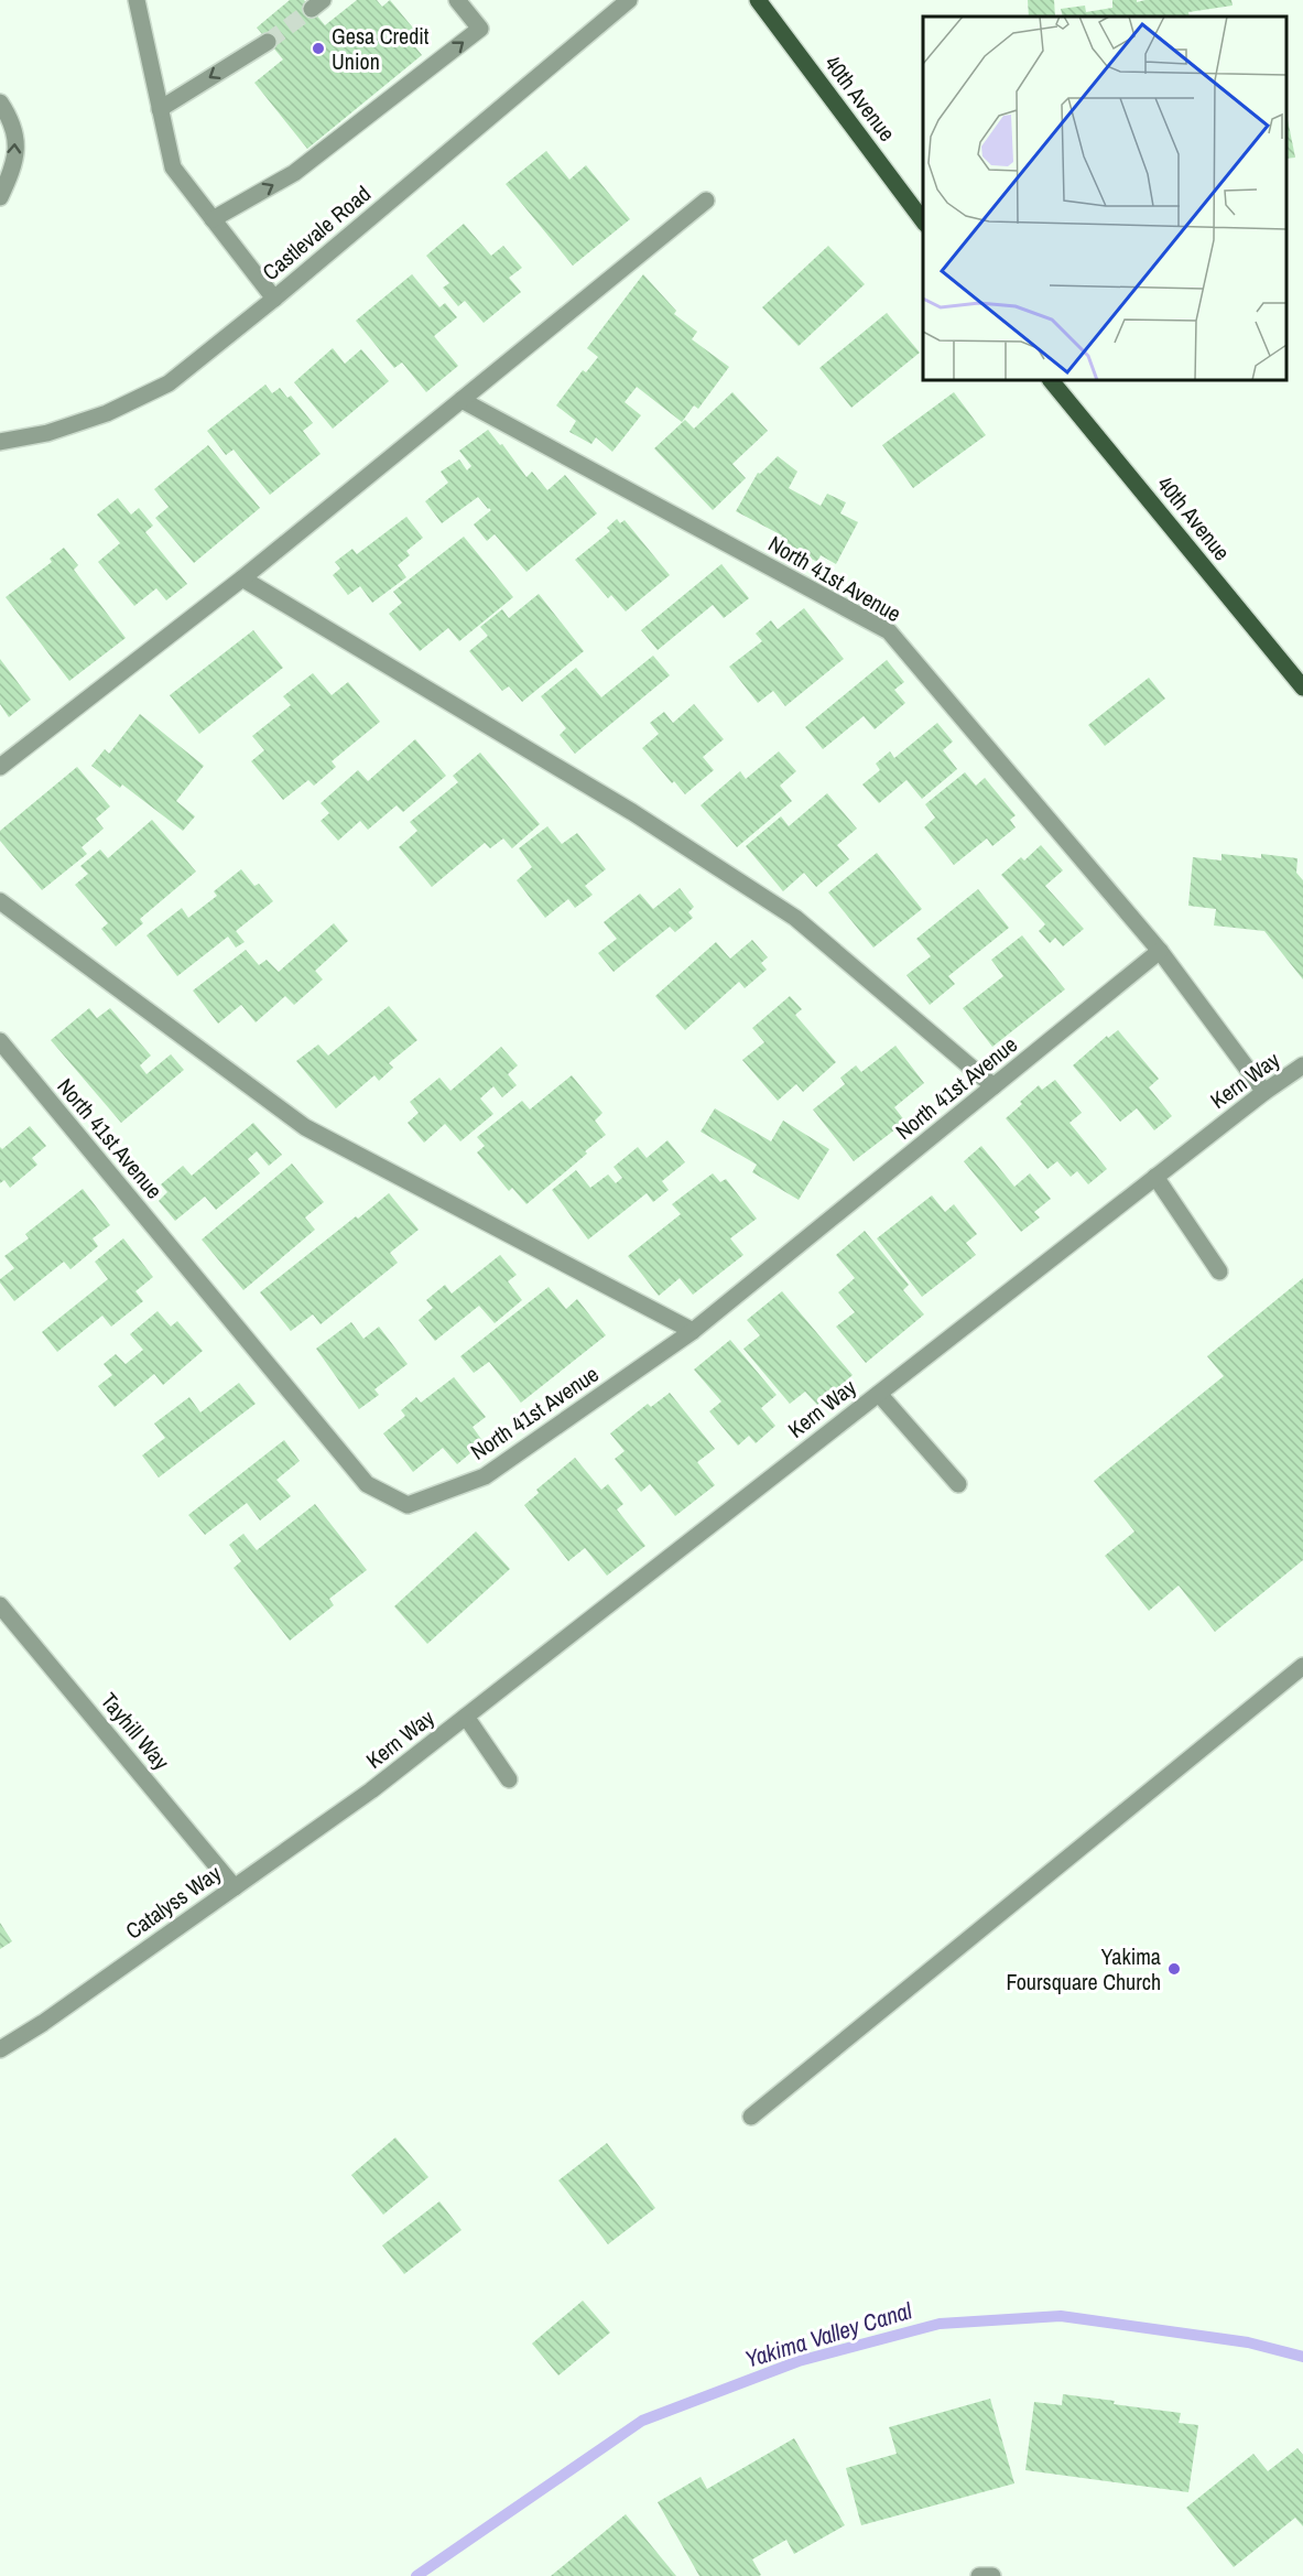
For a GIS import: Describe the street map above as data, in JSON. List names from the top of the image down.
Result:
{
  "streets": {
    "main road": ["40th Avenue"],
    "street": [
      "Castlevale Road",
      "North 41st Avenue",
      "Kern Way",
      "Tayhill Way",
      "Catalyss Way"
    ]
  },
  "crossings": [
    ["North 41st Avenue", "Kern Way"],
    ["Kern Way", "Catalyss Way"],
    ["Tayhill Way", "Catalyss Way"]
  ],
  "water": ["Yakima Valley Canal"],
  "places": ["Gesa Credit Union", "Yakima Foursquare Church"]
}
